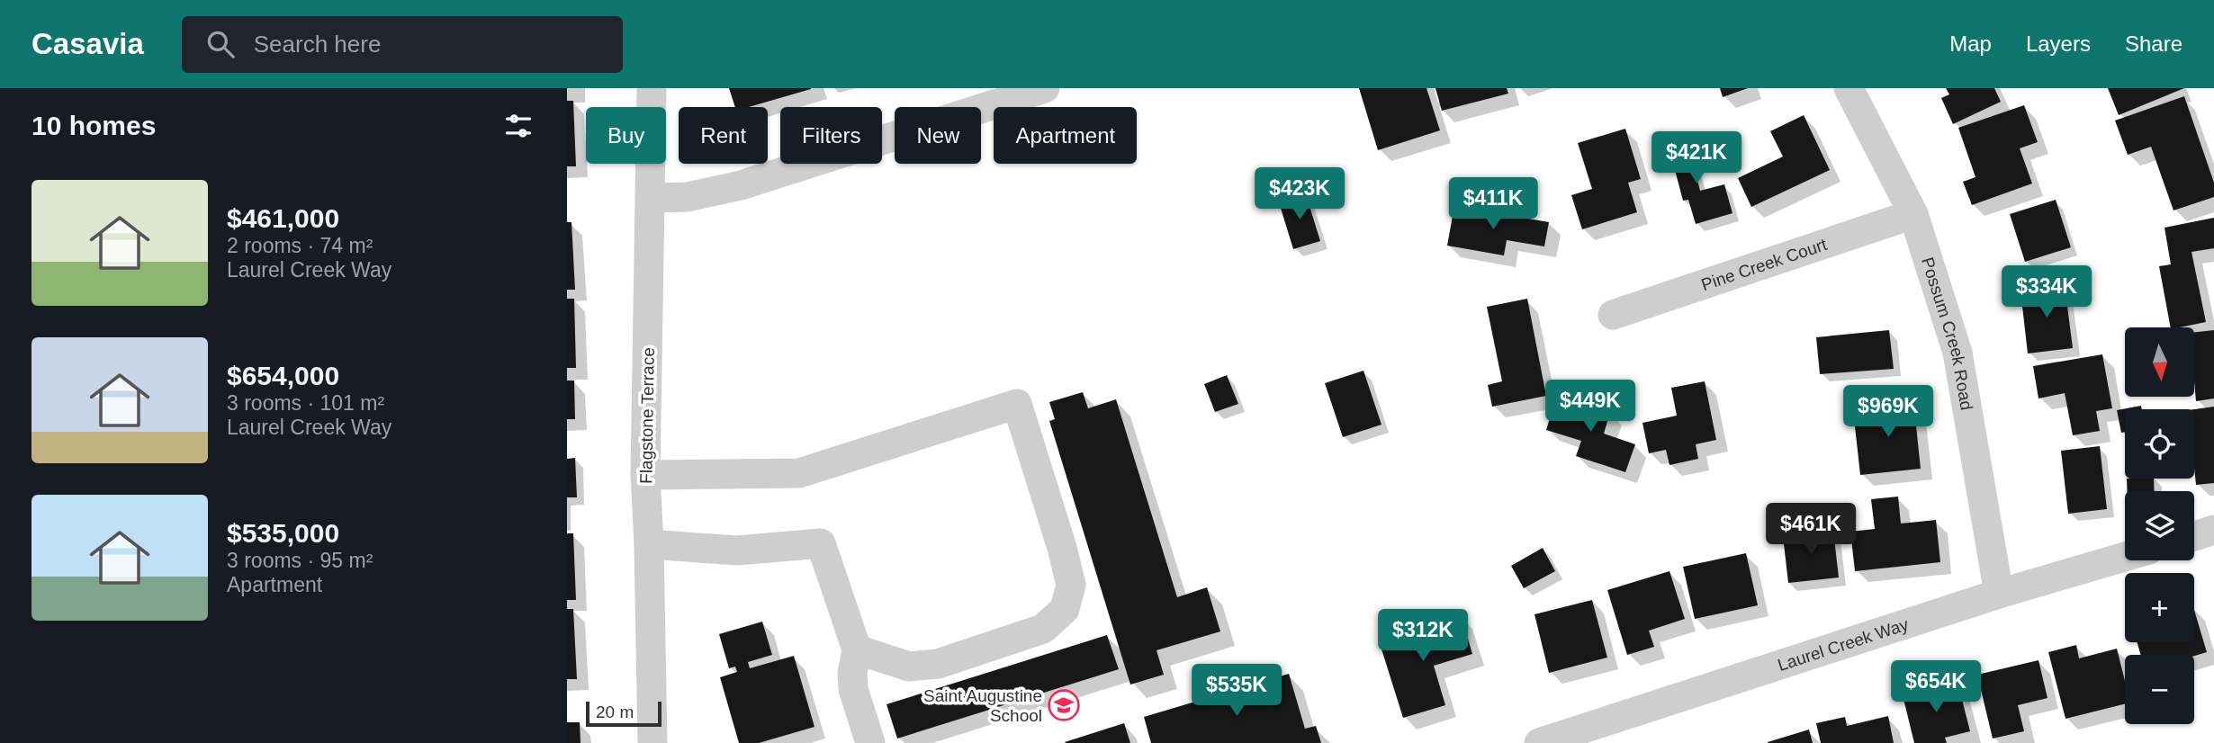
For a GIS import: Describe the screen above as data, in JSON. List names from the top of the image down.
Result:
{
  "streets": {
    "street": [
      "Pine Creek Court",
      "Possum Creek Road",
      "Flagstone Terrace",
      "Laurel Creek Way"
    ]
  },
  "crossings": [
    ["Pine Creek Court", "Possum Creek Road"],
    ["Possum Creek Road", "Laurel Creek Way"]
  ],
  "places": {
    "school or university": ["Saint Augustine School"]
  },
  "scale_bar": "20 m",
  "north": "bottom",
  "page": {
    "header": "Casavia",
    "search": "Search here",
    "nav": ["Map", "Layers", "Share"],
    "heading": "10 homes",
    "chip": [
      "Buy",
      "Rent",
      "Filters",
      "New",
      "Apartment"
    ],
    "price": [
      "$421K",
      "$423K",
      "$411K",
      "$334K",
      "$449K",
      "$969K",
      "$461K",
      "$312K",
      "$654K",
      "$535K"
    ],
    "list": [
      {
        "name": "$461,000",
        "note": "2 rooms · 74 m² · Laurel Creek Way"
      },
      {
        "name": "$654,000",
        "note": "3 rooms · 101 m² · Laurel Creek Way"
      },
      {
        "name": "$535,000",
        "note": "3 rooms · 95 m² · Apartment"
      }
    ],
    "map_buttons": ["+", "−"],
    "scale": "20 m"
  }
}
